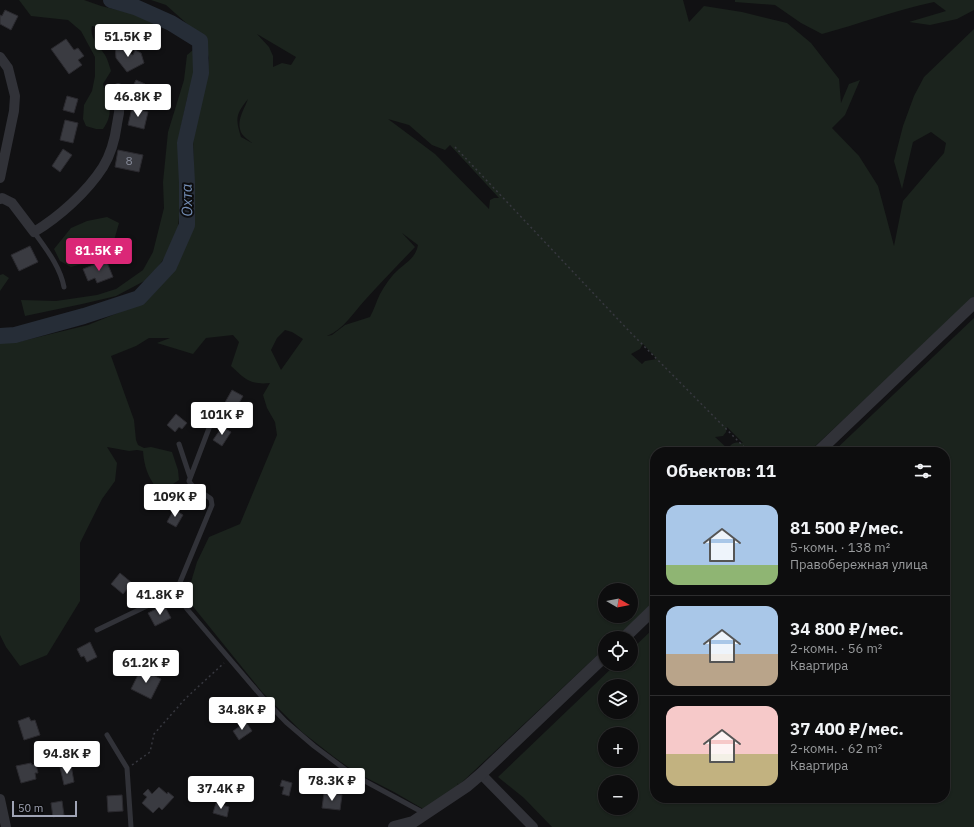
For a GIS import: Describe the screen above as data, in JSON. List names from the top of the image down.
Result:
{
  "water": ["Охта"],
  "house_numbers": ["8"],
  "scale_bar": "50 m",
  "north": "right",
  "page": {
    "price": [
      "51.5K ₽",
      "46.8K ₽",
      "81.5K ₽",
      "101K ₽",
      "109K ₽",
      "41.8K ₽",
      "61.2K ₽",
      "34.8K ₽",
      "94.8K ₽",
      "78.3K ₽",
      "37.4K ₽"
    ],
    "heading": "Объектов: 11",
    "list": [
      {
        "name": "81 500 ₽/мес.",
        "note": "5-комн. · 138 m² · Правобережная улица"
      },
      {
        "name": "34 800 ₽/мес.",
        "note": "2-комн. · 56 m² · Квартира"
      },
      {
        "name": "37 400 ₽/мес.",
        "note": "2-комн. · 62 m² · Квартира"
      }
    ],
    "map_buttons": ["+", "−"],
    "scale": "50 m"
  }
}
